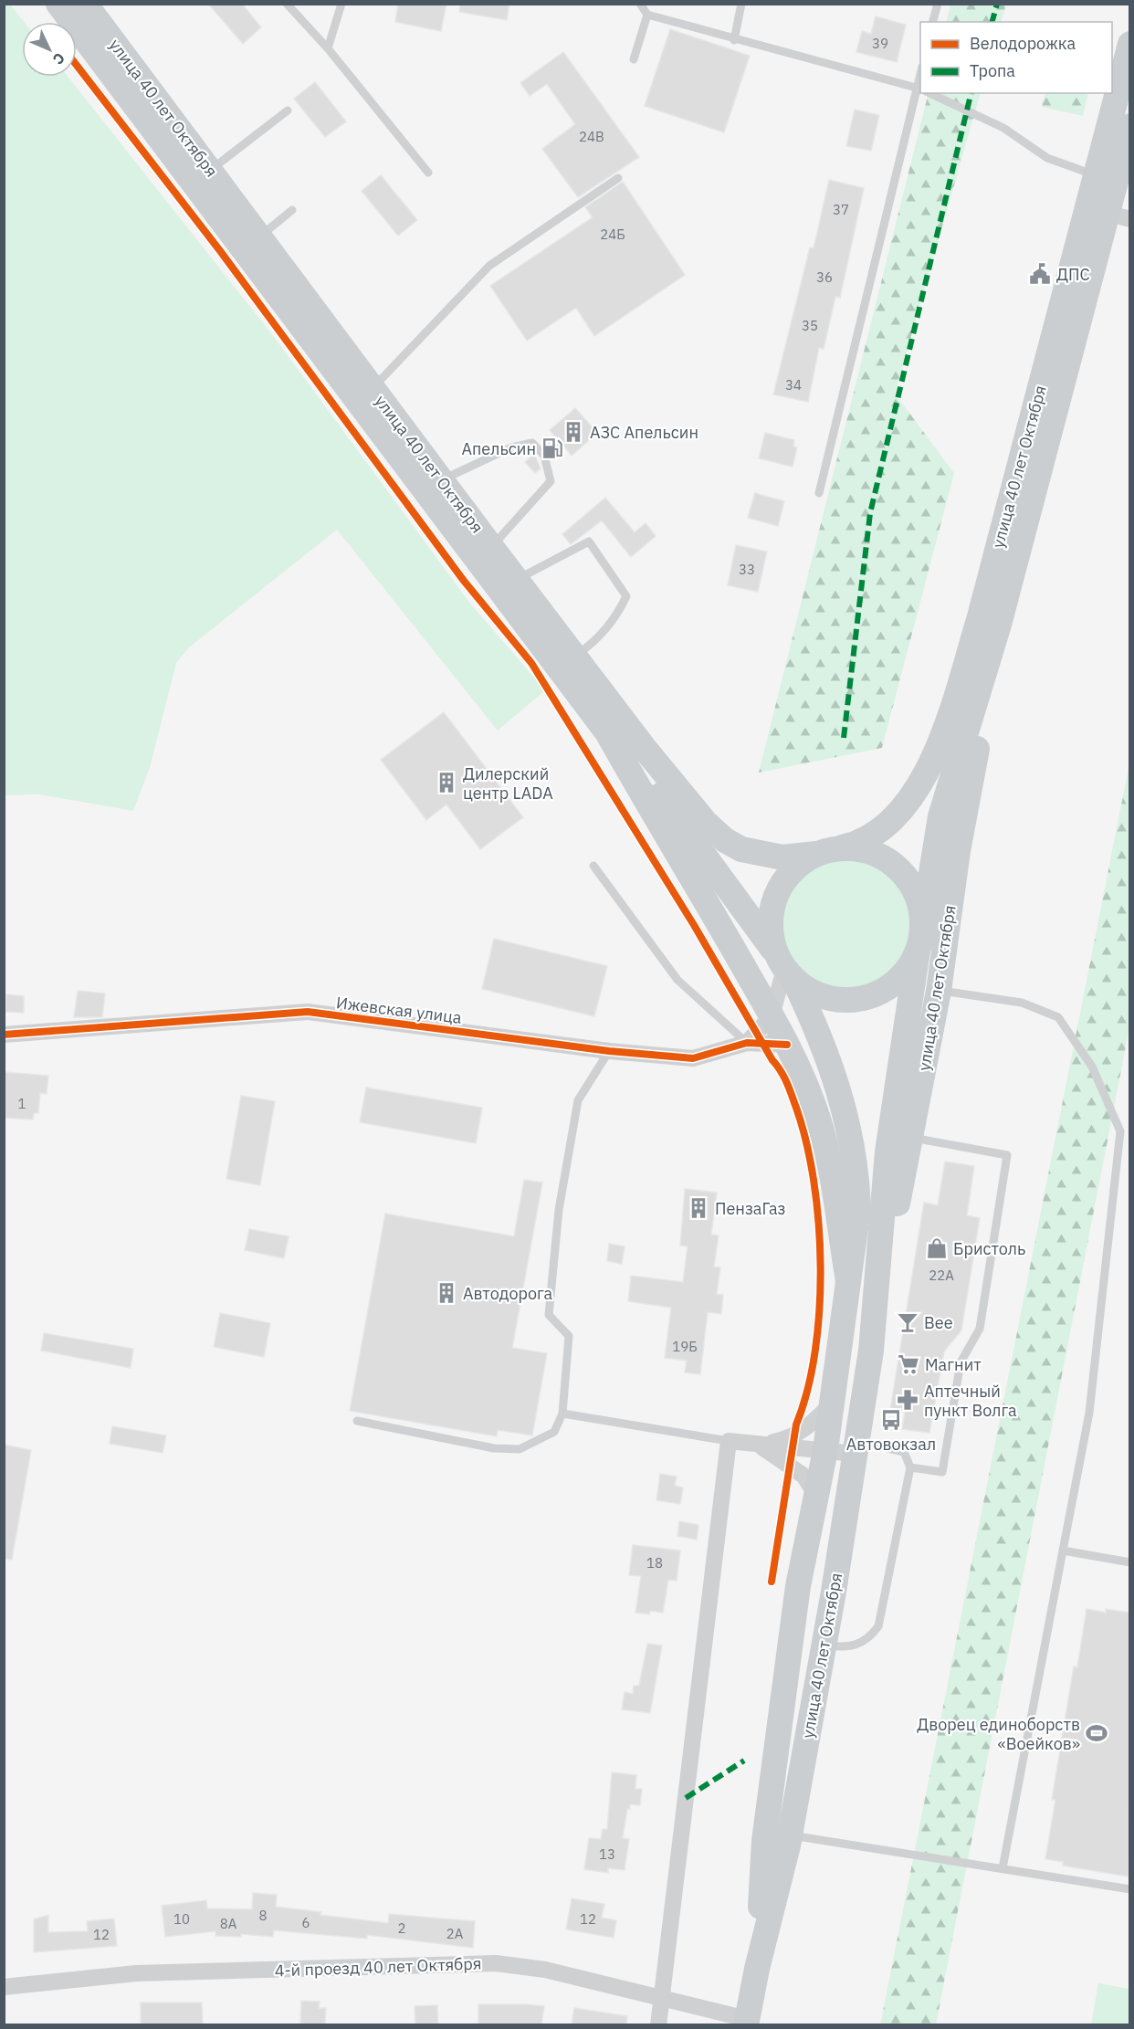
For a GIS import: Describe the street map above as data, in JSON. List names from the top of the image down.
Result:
{
  "streets": {
    "main road": ["улица 40 лет Октября"],
    "street": ["Ижевская улица", "4-й проезд 40 лет Октября"]
  },
  "crossings": [
    ["улица 40 лет Октября", "Ижевская улица"],
    ["улица 40 лет Октября", "4-й проезд 40 лет Октября"]
  ],
  "places": {
    "public building": ["ДПС"],
    "building": [
      "АЗС Апельсин",
      "Дилерский центр LADA",
      "ПензаГаз",
      "Автодорога"
    ],
    "fuel station": ["Апельсин"],
    "shop": ["Бристоль"],
    "bar": ["Bee"],
    "supermarket": ["Магнит"],
    "pharmacy": ["Аптечный пункт Волга"],
    "bus stop": ["Автовокзал"],
    "sports": ["Дворец единоборств «Воейков»"]
  },
  "house_numbers": [
    "39",
    "24В",
    "37",
    "24Б",
    "36",
    "35",
    "34",
    "33",
    "1",
    "22А",
    "19Б",
    "18",
    "13",
    "8",
    "10",
    "12",
    "6",
    "8А",
    "2",
    "2А",
    "12"
  ],
  "legend": ["Велодорожка", "Тропа"],
  "north": "bottom right"
}
